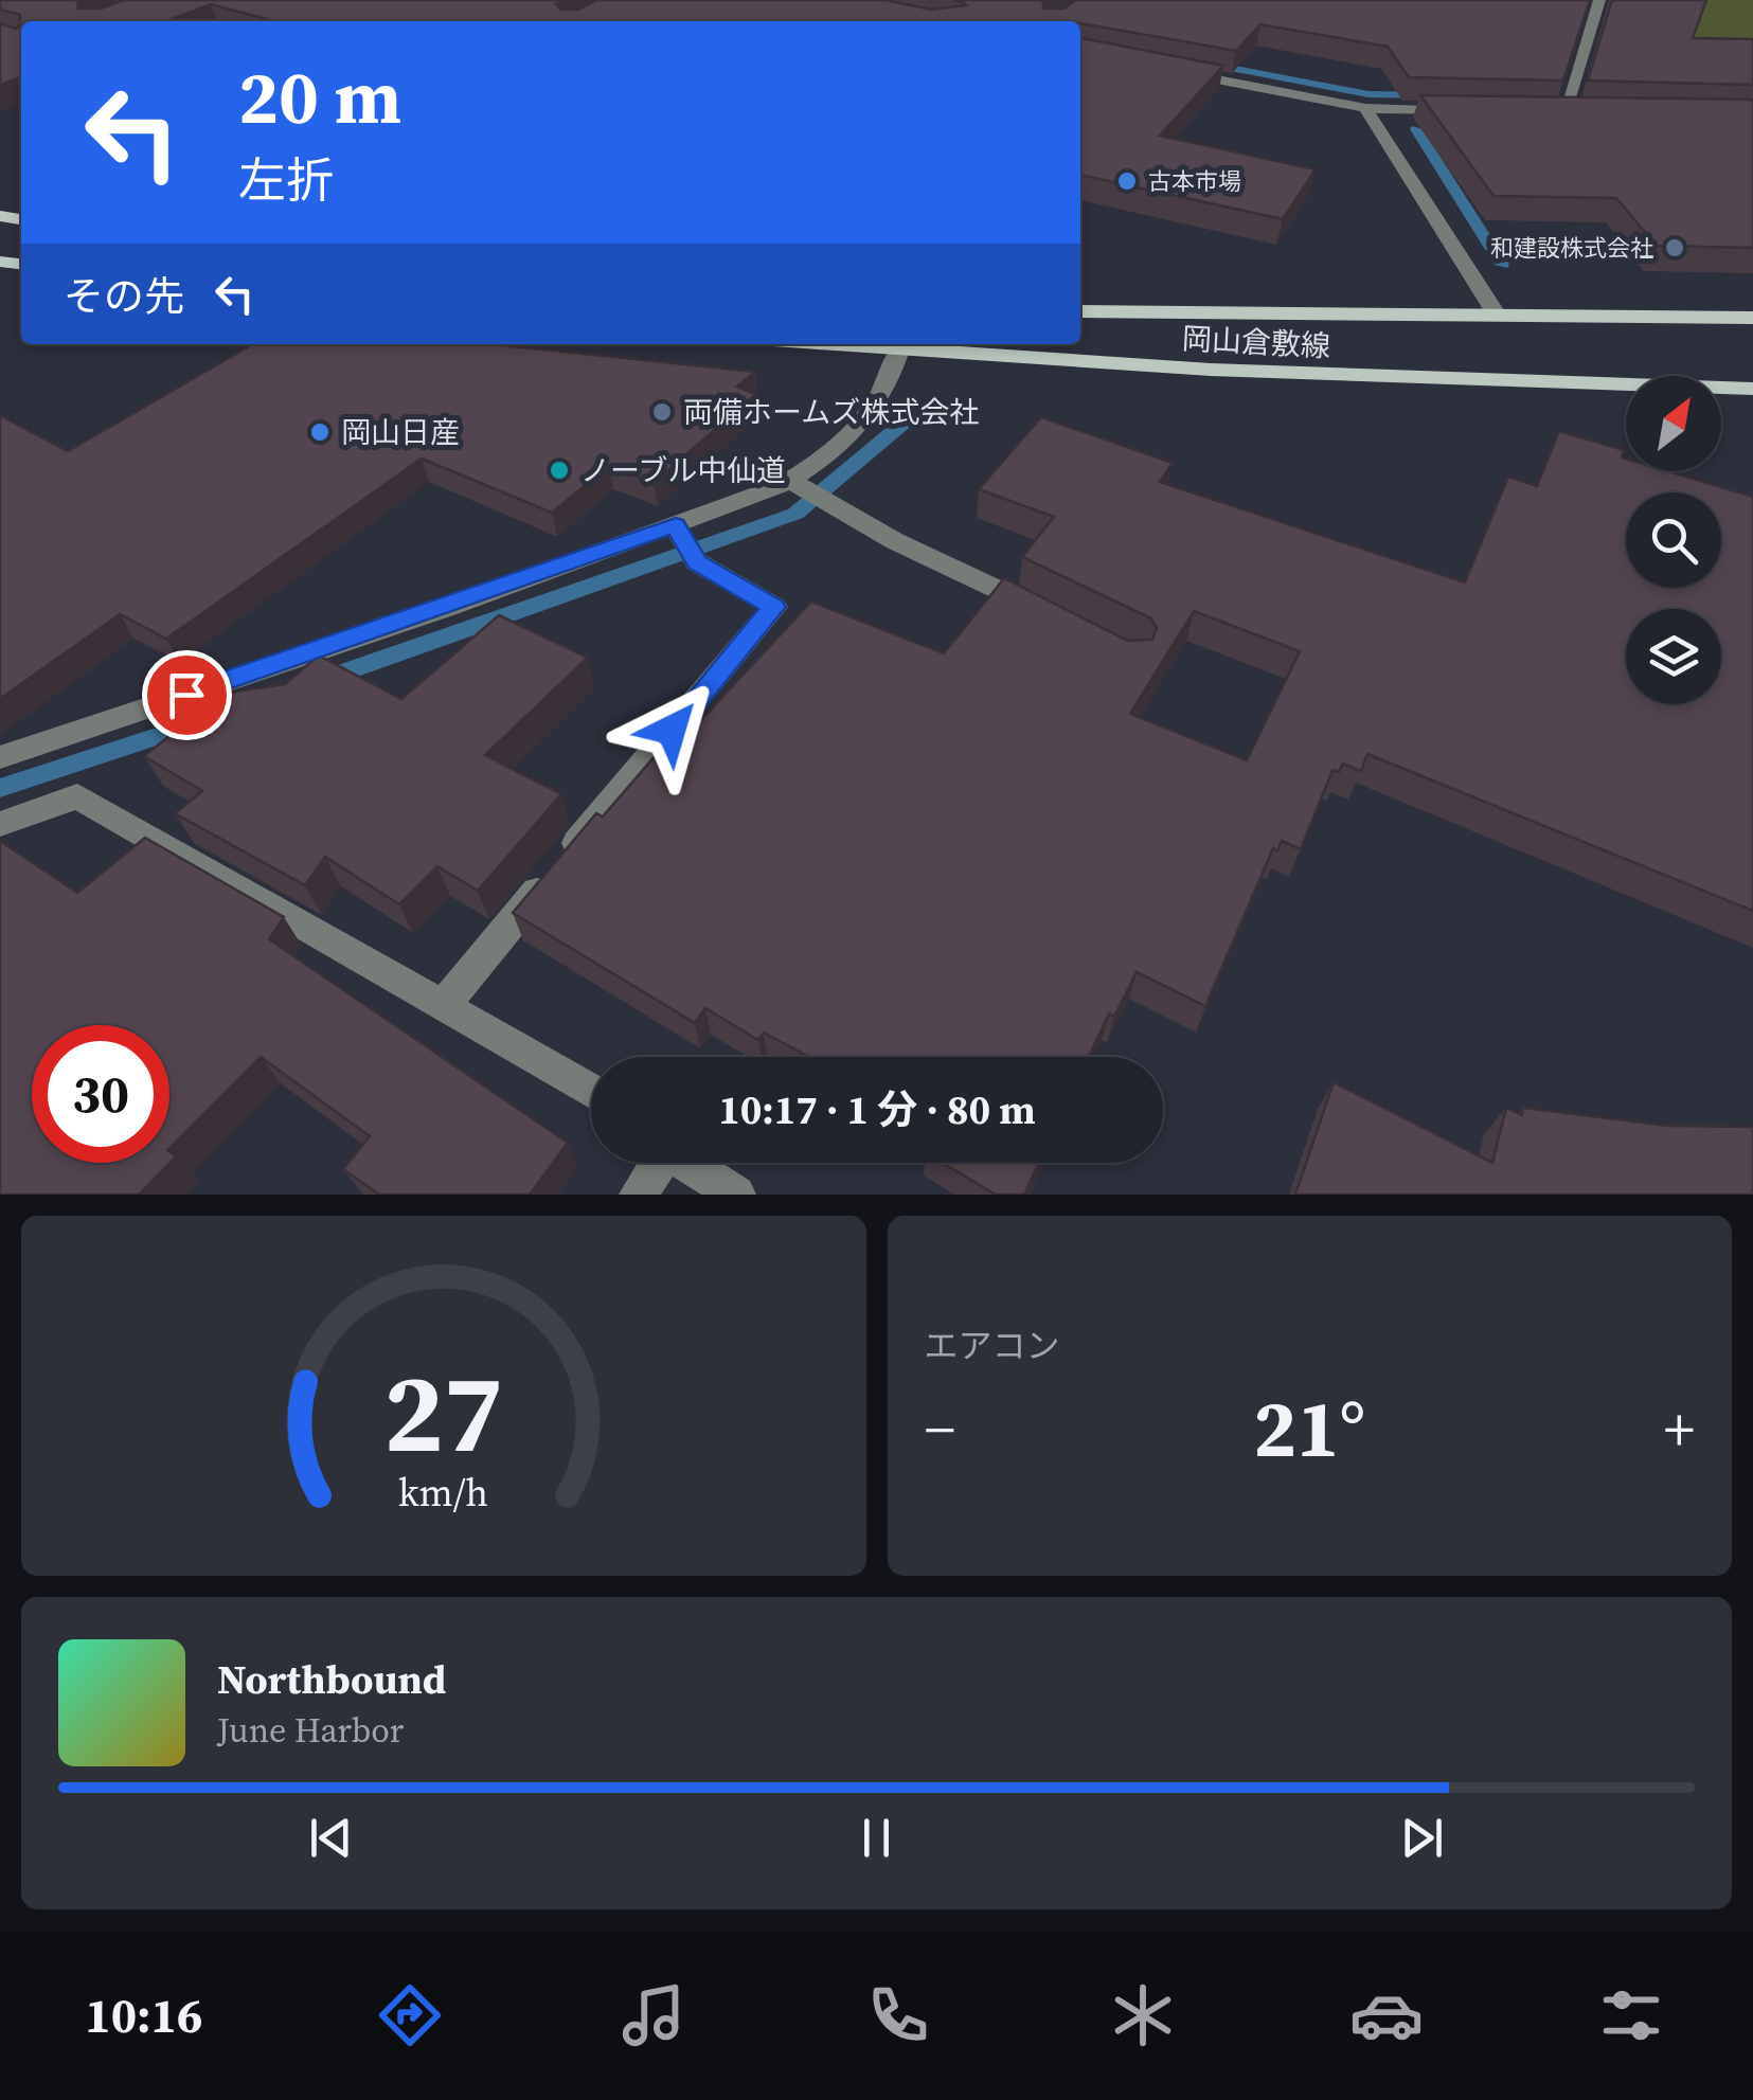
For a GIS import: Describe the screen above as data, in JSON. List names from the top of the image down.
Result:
{
  "streets": {
    "main road": ["岡山倉敷線"]
  },
  "places": [
    "古本市場",
    "和建設株式会社",
    "両備ホームズ株式会社",
    "岡山日産",
    "ノーブル中仙道"
  ],
  "north": "top right",
  "page": {
    "turn": ["20 m", "左折"],
    "then": "その先",
    "limit": "30",
    "trip": "10:17 · 1 分 · 80 m",
    "tile": "エアコン",
    "heat": ["−", "21°", "+"],
    "song": ["Northbound", "June Harbor"],
    "tabs": "10:16",
    "gauge": ["27", "km/h"]
  }
}
